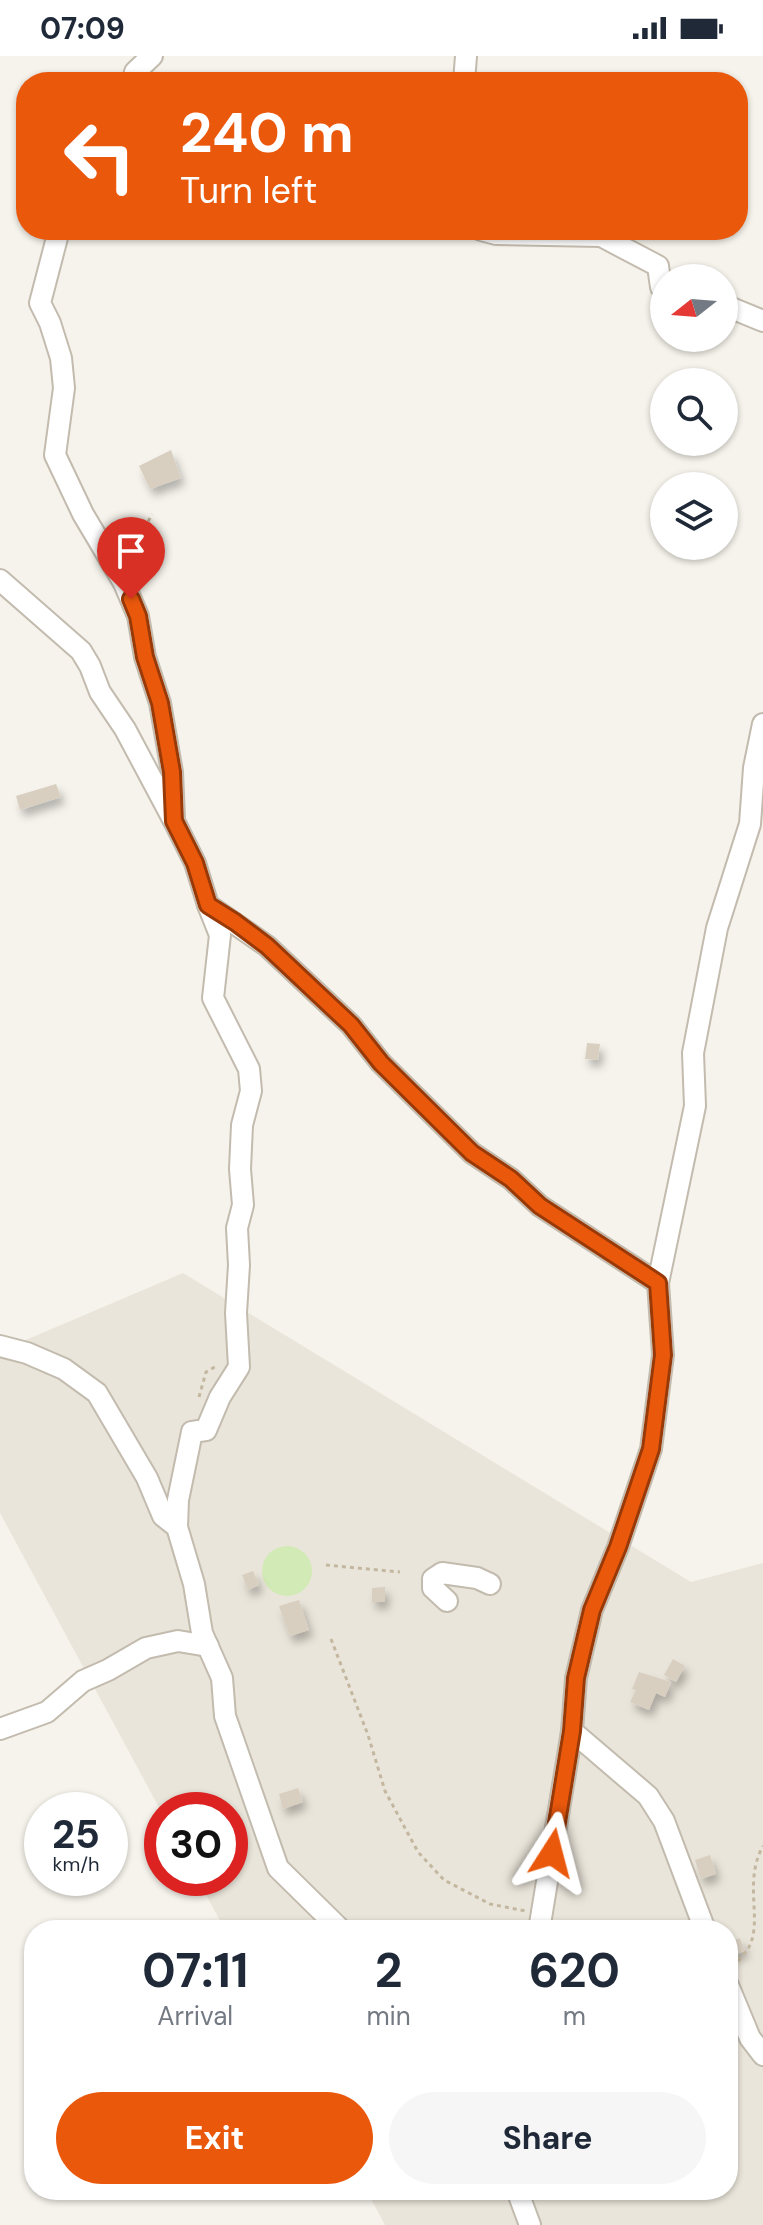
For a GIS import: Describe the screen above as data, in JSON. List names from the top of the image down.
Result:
{
  "north": "left",
  "page": {
    "status": "07:09",
    "turn": ["240 m", "Turn left"],
    "speed": "25 km/h",
    "limit": "30",
    "eta": [
      "07:11",
      "Arrival",
      "2",
      "min",
      "620",
      "m"
    ],
    "buttons": ["Exit", "Share"]
  }
}
